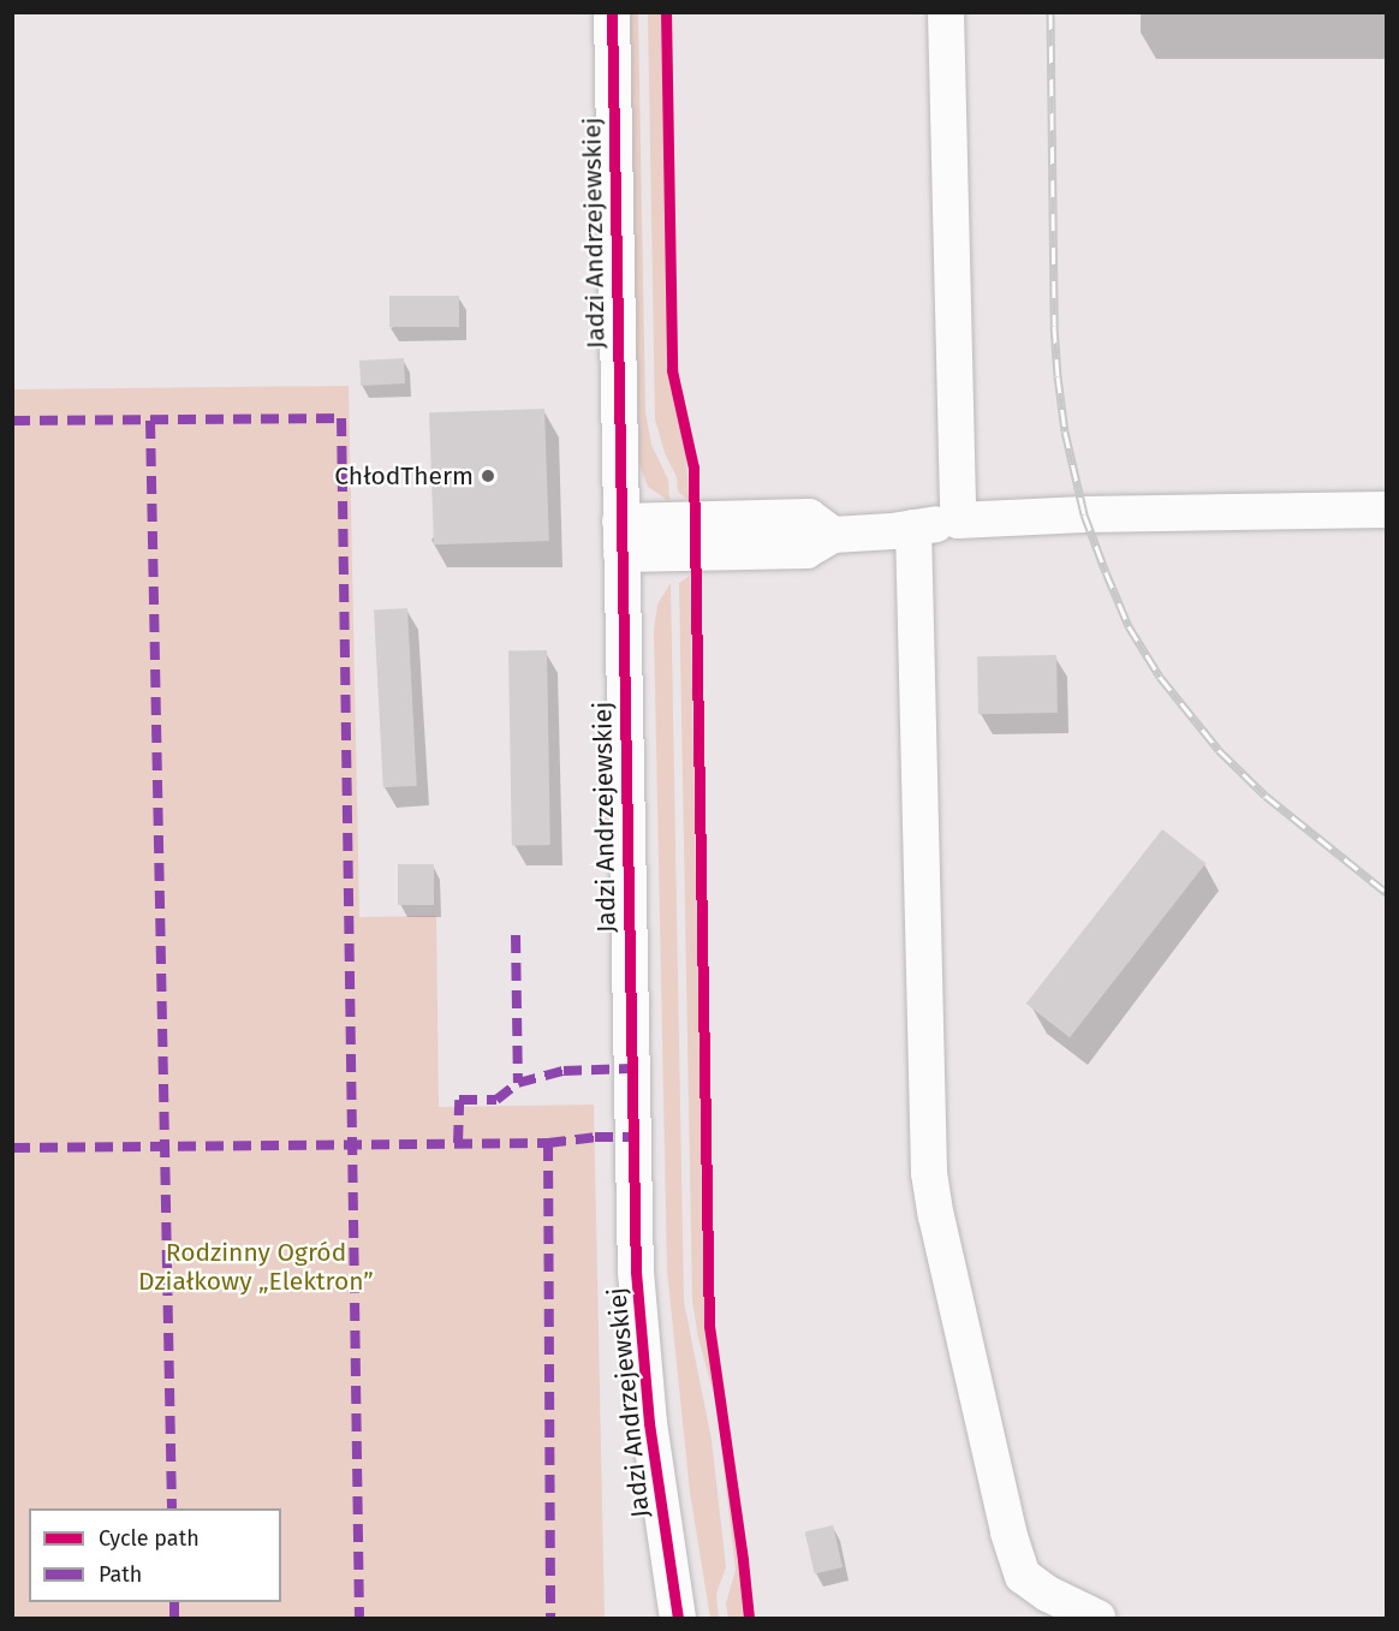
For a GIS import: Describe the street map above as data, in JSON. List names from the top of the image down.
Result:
{
  "streets": {
    "street": ["Jadzi Andrzejewskiej"]
  },
  "parks": ["Rodzinny Ogród Działkowy „Elektron”"],
  "places": ["ChłodTherm"],
  "legend": ["Cycle path", "Path"]
}
